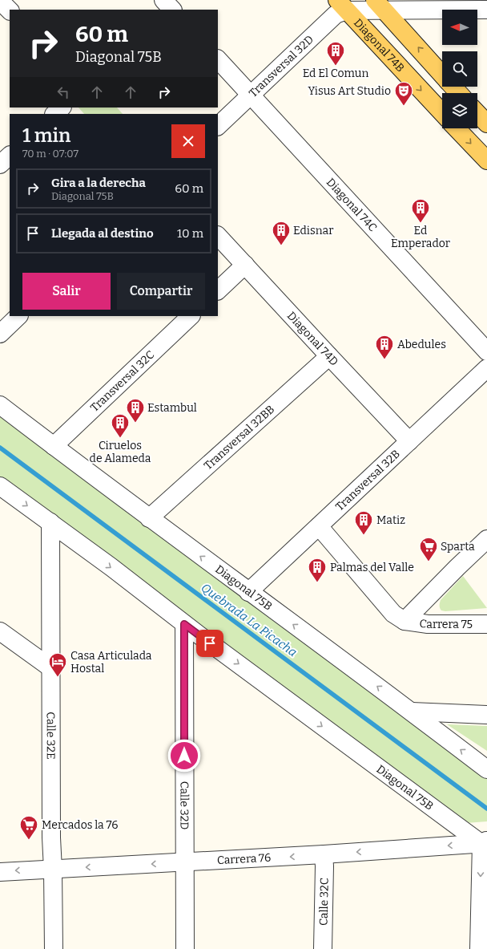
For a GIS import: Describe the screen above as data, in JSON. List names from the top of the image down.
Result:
{
  "streets": {
    "main road": ["Diagonal 74B"],
    "street": [
      "Transversal 32D",
      "Diagonal 74C",
      "Diagonal 74D",
      "Transversal 32C",
      "Transversal 32BB",
      "Transversal 32B",
      "Diagonal 75B",
      "Carrera 75",
      "Calle 32E",
      "Calle 32D",
      "Carrera 76",
      "Calle 32C"
    ]
  },
  "crossings": [
    ["Diagonal 74B", "Transversal 32D"],
    ["Transversal 32D", "Diagonal 74C"],
    ["Diagonal 74D", "Transversal 32BB"],
    ["Diagonal 74D", "Transversal 32B"],
    ["Transversal 32C", "Diagonal 75B"],
    ["Transversal 32BB", "Diagonal 75B"],
    ["Transversal 32B", "Diagonal 75B"],
    ["Diagonal 75B", "Calle 32E"],
    ["Diagonal 75B", "Calle 32D"],
    ["Diagonal 75B", "Carrera 76"],
    ["Calle 32E", "Carrera 76"],
    ["Calle 32D", "Carrera 76"],
    ["Carrera 76", "Calle 32C"]
  ],
  "one_way": ["Carrera 76"],
  "water": ["Quebrada La Picacha"],
  "places": {
    "building": [
      "Ed El Comun",
      "Ed Emperador",
      "Edisnar",
      "Abedules",
      "Estambul",
      "Ciruelos de Alameda",
      "Matiz",
      "Palmas del Valle"
    ],
    "theatre": ["Yisus Art Studio"],
    "supermarket": ["Sparta", "Mercados la 76"],
    "hotel": ["Casa Articulada Hostal"]
  },
  "north": "left",
  "page": {
    "turn": ["60 m", "Diagonal 75B"],
    "heading": ["1 min", "70 m · 07:07"],
    "list": [
      {
        "name": "Gira a la derecha",
        "note": "Diagonal 75B",
        "value": "60 m"
      },
      {
        "name": "Llegada al destino",
        "value": "10 m"
      }
    ],
    "buttons": ["Salir", "Compartir"]
  }
}
